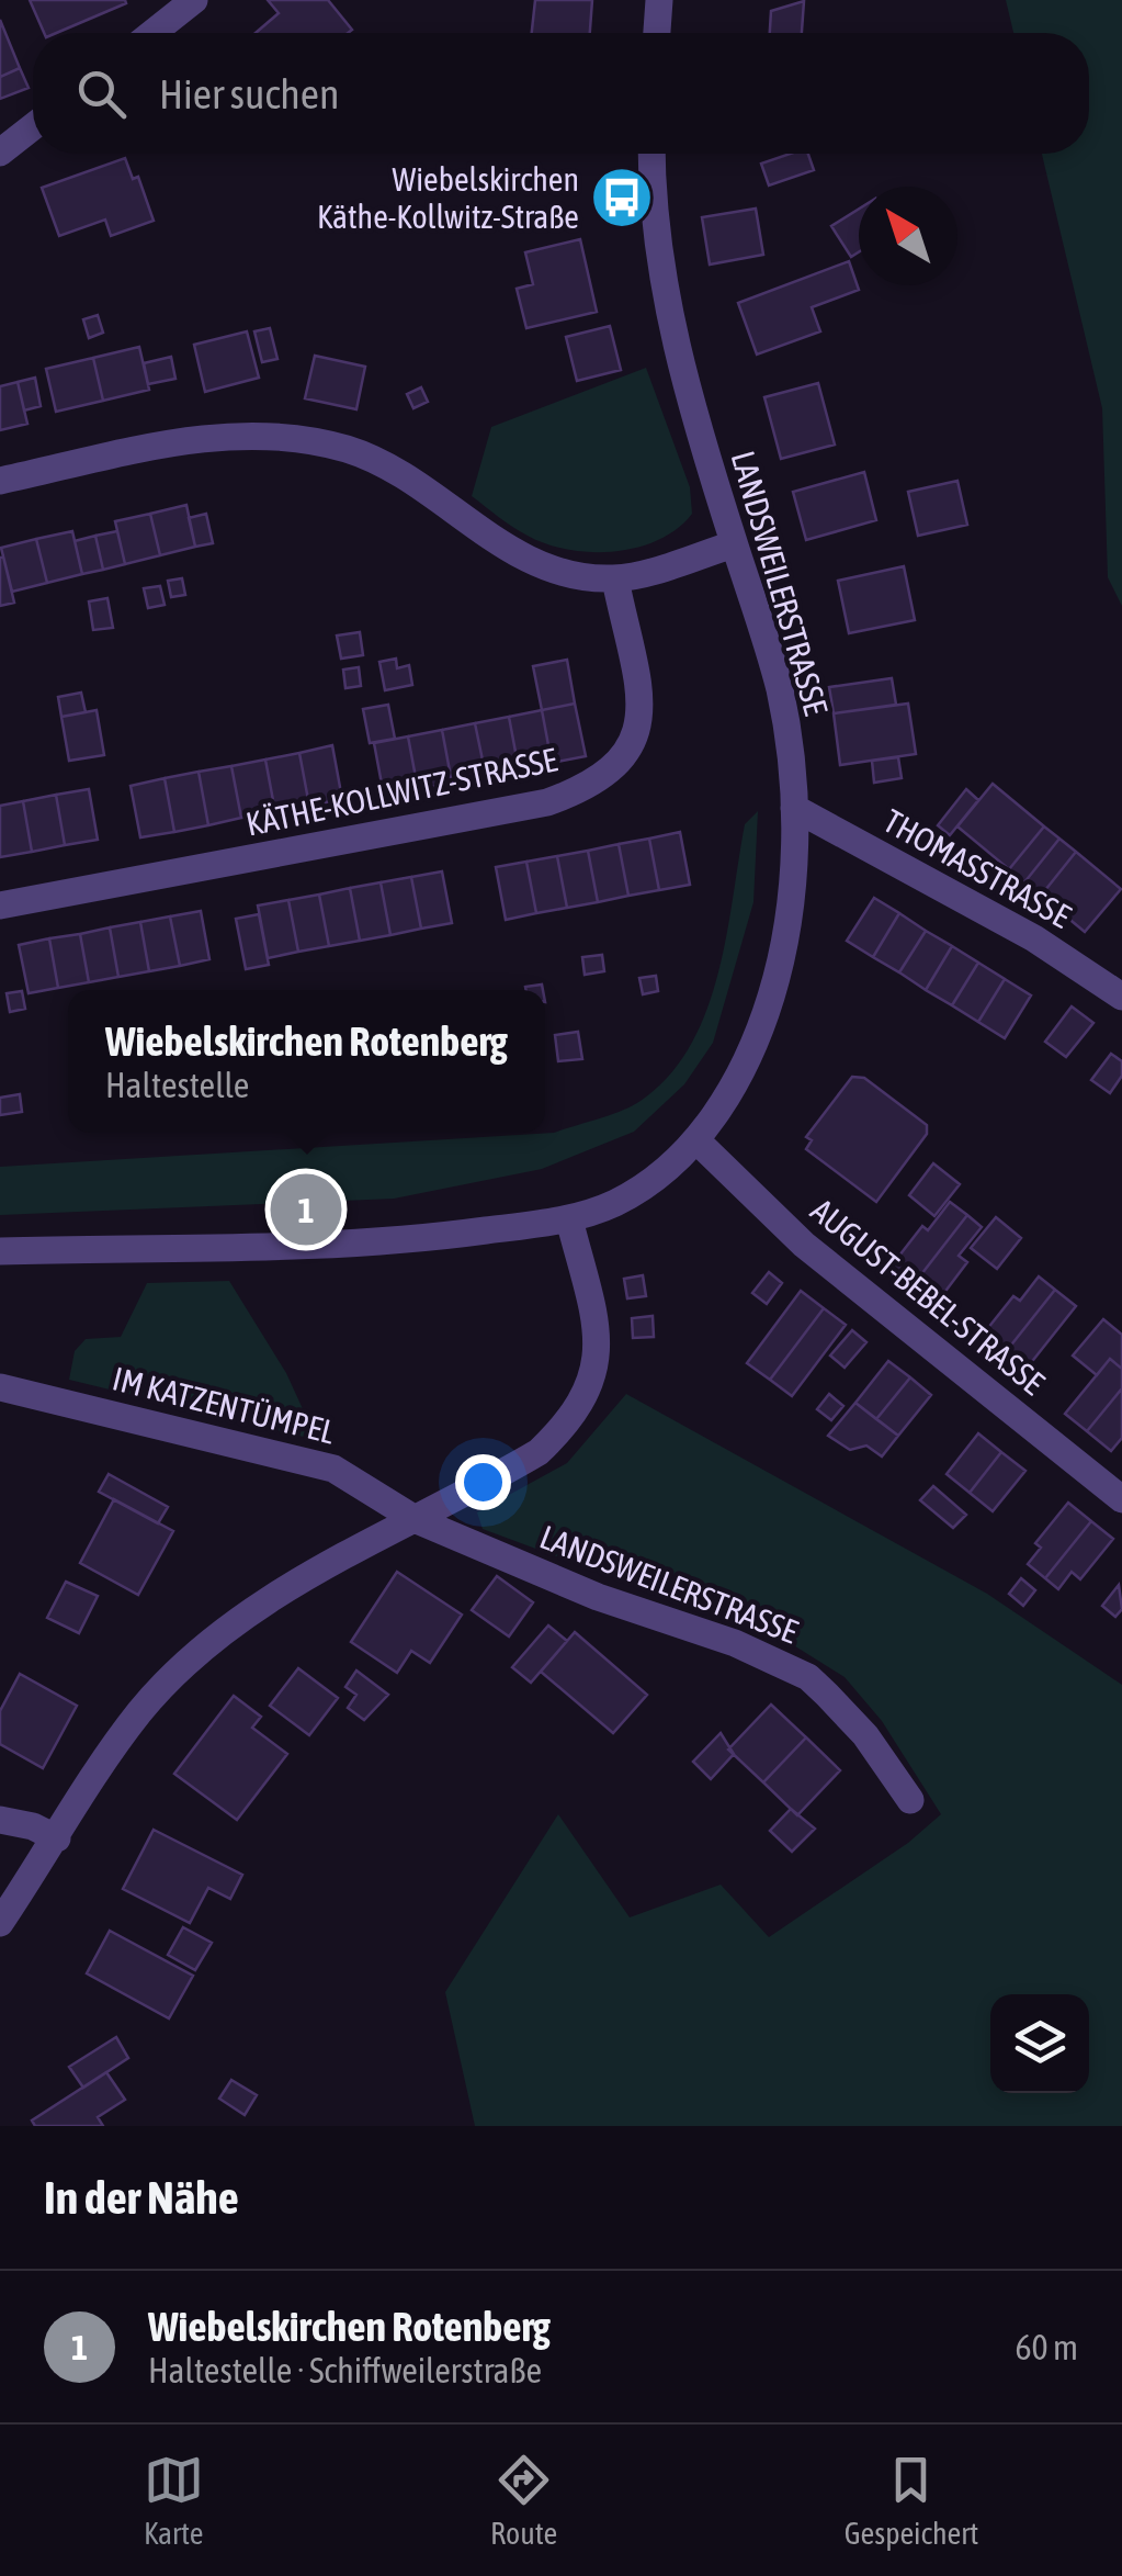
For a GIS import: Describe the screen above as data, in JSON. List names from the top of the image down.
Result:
{
  "streets": {
    "street": [
      "LANDSWEILERSTRASSE",
      "KÄTHE-KOLLWITZ-STRASSE",
      "THOMASSTRASSE",
      "AUGUST-BEBEL-STRASSE",
      "IM KATZENTÜMPEL"
    ]
  },
  "crossings": [
    ["LANDSWEILERSTRASSE", "THOMASSTRASSE"],
    ["LANDSWEILERSTRASSE", "AUGUST-BEBEL-STRASSE"],
    ["LANDSWEILERSTRASSE", "IM KATZENTÜMPEL"]
  ],
  "places": {
    "bus stop": ["Wiebelskirchen Käthe-Kollwitz-Straße"]
  },
  "north": "top left",
  "page": {
    "search": "Hier suchen",
    "popup": ["Wiebelskirchen Rotenberg", "Haltestelle"],
    "pins": "1",
    "heading": "In der Nähe",
    "list": [
      {
        "mark": "1",
        "name": "Wiebelskirchen Rotenberg",
        "note": "Haltestelle · Schiffweilerstraße",
        "value": "60 m"
      }
    ],
    "nav": ["Karte", "Route", "Gespeichert"]
  }
}
